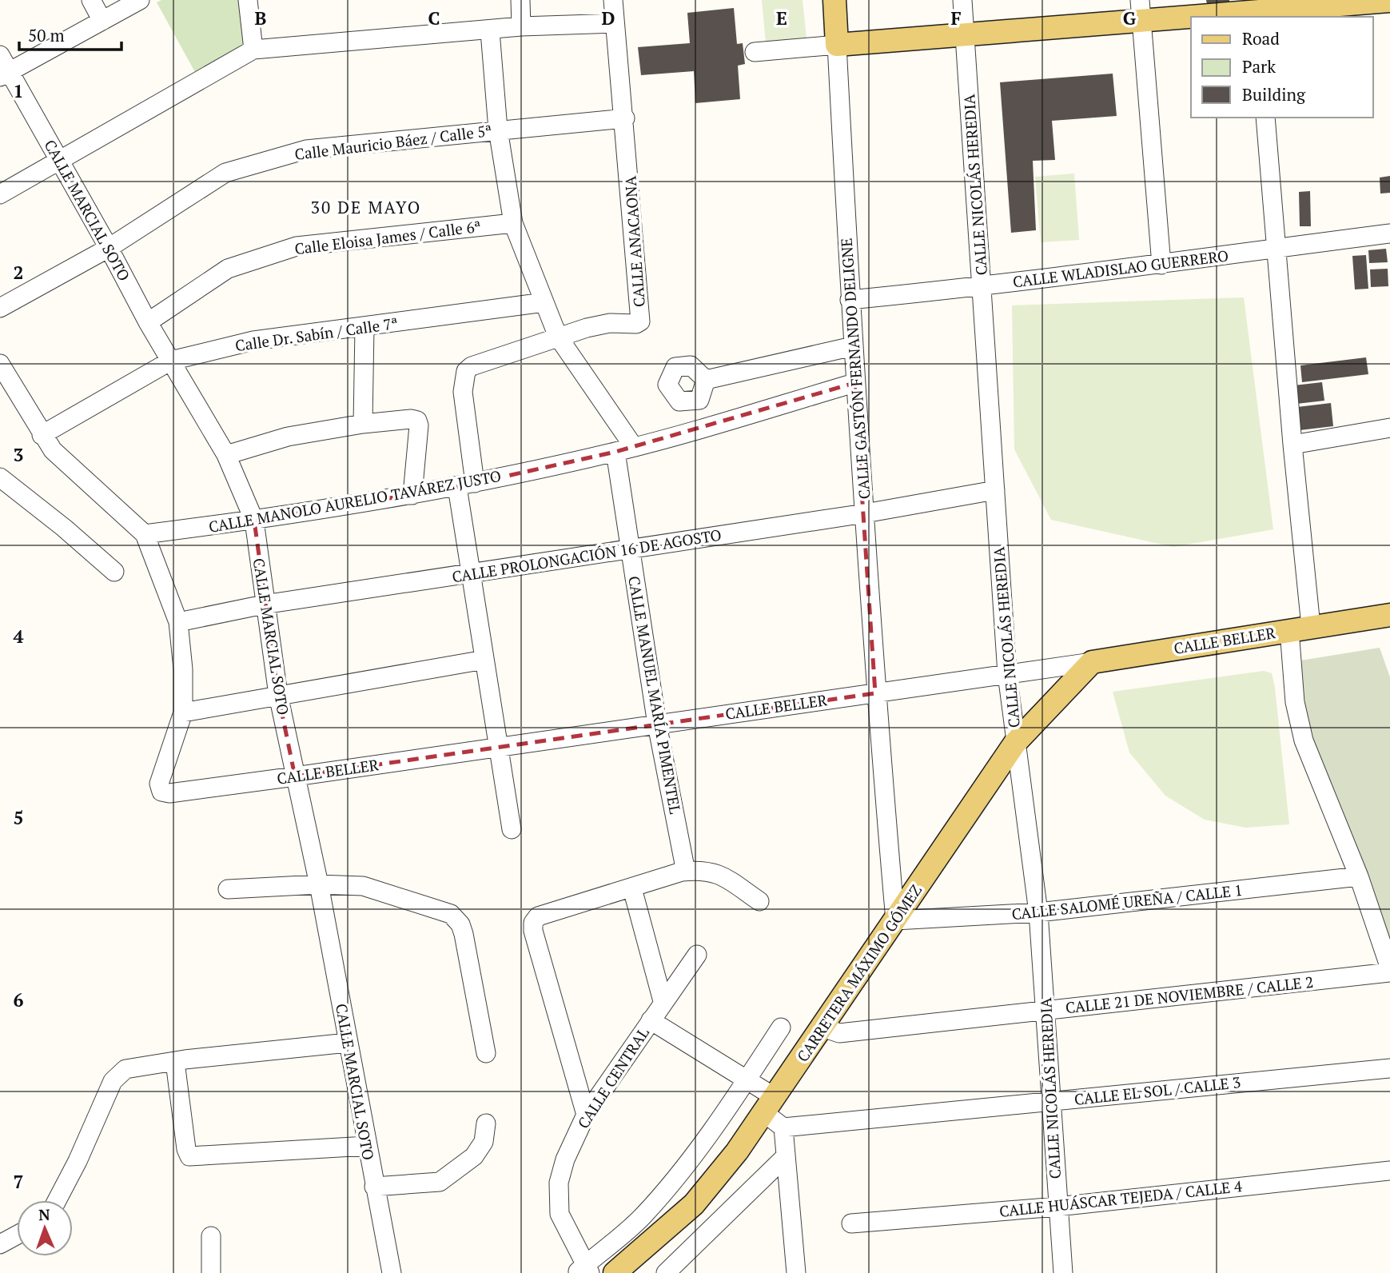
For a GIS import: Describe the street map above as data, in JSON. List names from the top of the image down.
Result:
{
  "streets": {
    "main road": ["CALLE BELLER", "CARRETERA MÁXIMO GÓMEZ"],
    "street": [
      "Calle Mauricio Báez / Calle 5ª",
      "CALLE NICOLÁS HEREDIA",
      "CALLE MARCIAL SOTO",
      "Calle Eloisa James / Calle 6ª",
      "CALLE ANACAONA",
      "CALLE WLADISLAO GUERRERO",
      "Calle Dr. Sabín / Calle 7ª",
      "CALLE GASTÓN FERNANDO DELIGNE",
      "CALLE MANOLO AURELIO TAVÁREZ JUSTO",
      "CALLE PROLONGACIÓN 16 DE AGOSTO",
      "CALLE MANUEL MARÍA PIMENTEL",
      "CALLE SALOMÉ UREÑA / CALLE 1",
      "CALLE 21 DE NOVIEMBRE / CALLE 2",
      "CALLE CENTRAL",
      "CALLE EL SOL / CALLE 3",
      "CALLE HUÁSCAR TEJEDA / CALLE 4"
    ]
  },
  "crossings": [
    ["Calle Mauricio Báez / Calle 5ª", "CALLE MARCIAL SOTO"],
    ["Calle Mauricio Báez / Calle 5ª", "CALLE ANACAONA"],
    ["CALLE NICOLÁS HEREDIA", "CALLE WLADISLAO GUERRERO"],
    ["CALLE NICOLÁS HEREDIA", "CALLE PROLONGACIÓN 16 DE AGOSTO"],
    ["CALLE NICOLÁS HEREDIA", "CALLE BELLER"],
    ["CALLE NICOLÁS HEREDIA", "CALLE SALOMÉ UREÑA / CALLE 1"],
    ["CALLE NICOLÁS HEREDIA", "CARRETERA MÁXIMO GÓMEZ"],
    ["CALLE NICOLÁS HEREDIA", "CALLE 21 DE NOVIEMBRE / CALLE 2"],
    ["CALLE NICOLÁS HEREDIA", "CALLE EL SOL / CALLE 3"],
    ["CALLE NICOLÁS HEREDIA", "CALLE HUÁSCAR TEJEDA / CALLE 4"],
    ["CALLE MARCIAL SOTO", "Calle Eloisa James / Calle 6ª"],
    ["CALLE MARCIAL SOTO", "Calle Dr. Sabín / Calle 7ª"],
    ["CALLE MARCIAL SOTO", "CALLE MANOLO AURELIO TAVÁREZ JUSTO"],
    ["CALLE MARCIAL SOTO", "CALLE PROLONGACIÓN 16 DE AGOSTO"],
    ["CALLE MARCIAL SOTO", "CALLE BELLER"],
    ["CALLE ANACAONA", "CALLE MANOLO AURELIO TAVÁREZ JUSTO"],
    ["CALLE WLADISLAO GUERRERO", "CALLE GASTÓN FERNANDO DELIGNE"],
    ["CALLE GASTÓN FERNANDO DELIGNE", "CALLE MANOLO AURELIO TAVÁREZ JUSTO"],
    ["CALLE GASTÓN FERNANDO DELIGNE", "CALLE PROLONGACIÓN 16 DE AGOSTO"],
    ["CALLE GASTÓN FERNANDO DELIGNE", "CALLE BELLER"],
    ["CALLE GASTÓN FERNANDO DELIGNE", "CALLE SALOMÉ UREÑA / CALLE 1"],
    ["CALLE GASTÓN FERNANDO DELIGNE", "CARRETERA MÁXIMO GÓMEZ"],
    ["CALLE MANOLO AURELIO TAVÁREZ JUSTO", "CALLE MANUEL MARÍA PIMENTEL"],
    ["CALLE PROLONGACIÓN 16 DE AGOSTO", "CALLE MANUEL MARÍA PIMENTEL"],
    ["CALLE BELLER", "CALLE MANUEL MARÍA PIMENTEL"],
    ["CALLE BELLER", "CARRETERA MÁXIMO GÓMEZ"],
    ["CALLE SALOMÉ UREÑA / CALLE 1", "CARRETERA MÁXIMO GÓMEZ"],
    ["CARRETERA MÁXIMO GÓMEZ", "CALLE 21 DE NOVIEMBRE / CALLE 2"]
  ],
  "districts": ["30 DE MAYO"],
  "legend": ["Road", "Park", "Building"],
  "scale_bar": "50 m",
  "north": "top",
  "grid": {
    "columns": [
      "B",
      "C",
      "D",
      "E",
      "F",
      "G"
    ],
    "rows": [
      "1",
      "2",
      "3",
      "4",
      "5",
      "6",
      "7"
    ]
  }
}
